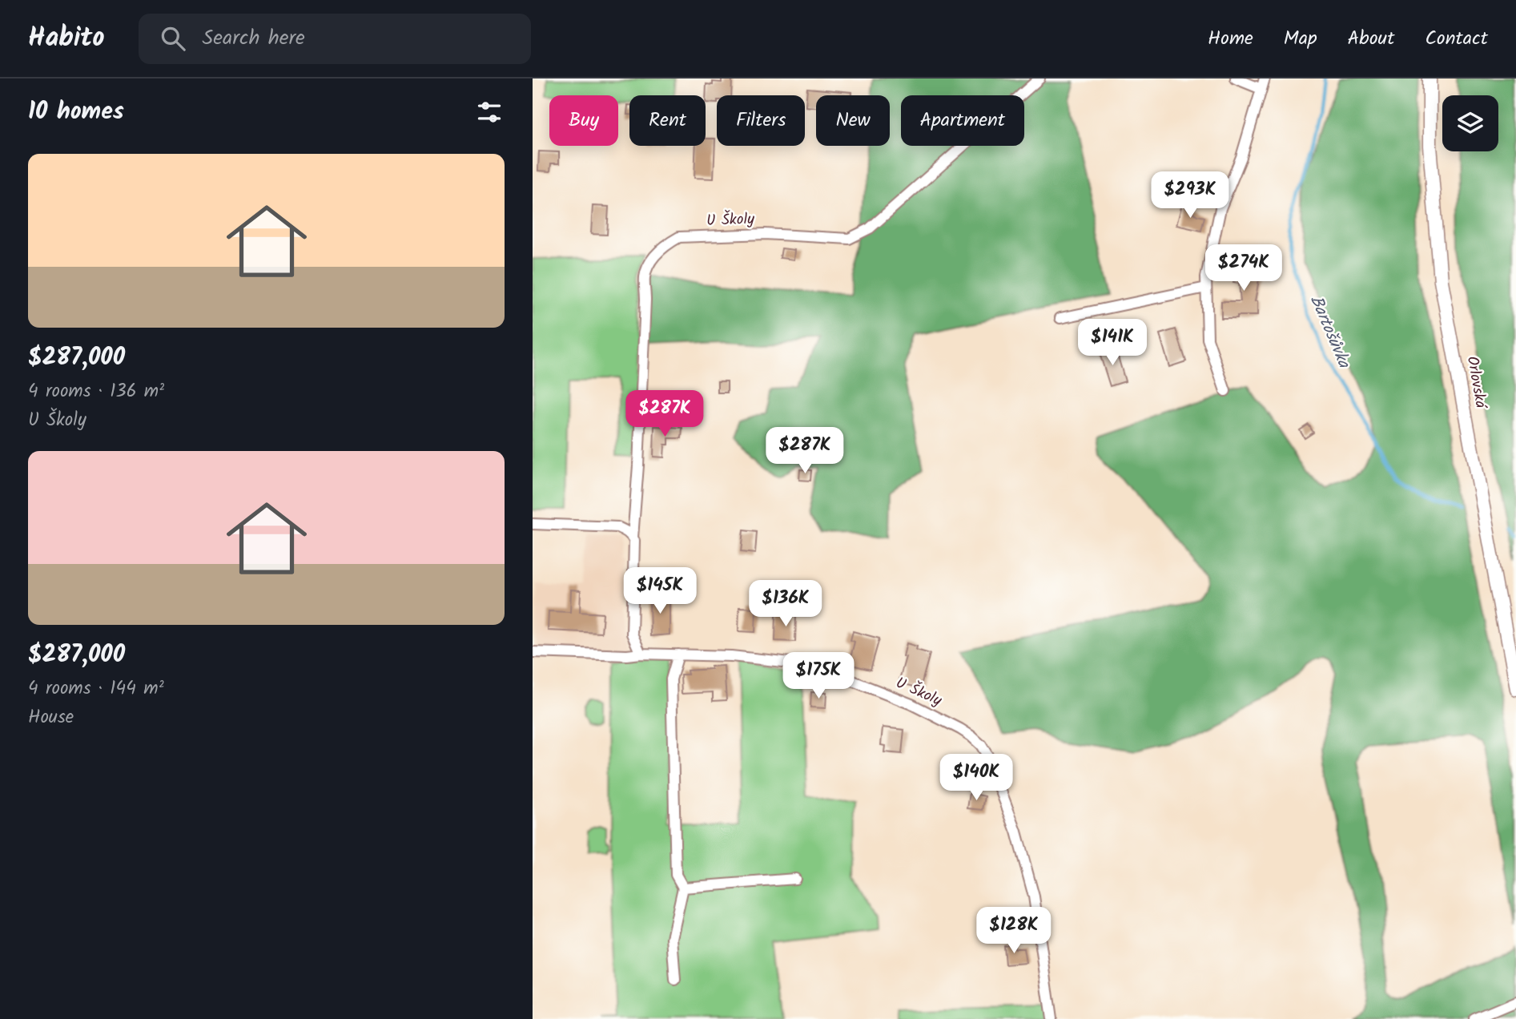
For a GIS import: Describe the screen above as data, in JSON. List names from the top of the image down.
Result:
{
  "streets": {
    "street": ["U Školy", "Orlovská"]
  },
  "water": ["Bartošůvka"],
  "page": {
    "header": "Habito",
    "search": "Search here",
    "nav": [
      "Home",
      "Map",
      "About",
      "Contact"
    ],
    "heading": "10 homes",
    "chip": [
      "Buy",
      "Rent",
      "Filters",
      "New",
      "Apartment"
    ],
    "list": [
      {
        "name": "$287,000",
        "note": "4 rooms · 136 m² · U Školy"
      },
      {
        "name": "$287,000",
        "note": "4 rooms · 144 m² · House"
      }
    ],
    "price": [
      "$293K",
      "$274K",
      "$141K",
      "$287K",
      "$287K",
      "$145K",
      "$136K",
      "$175K",
      "$140K",
      "$128K"
    ]
  }
}
